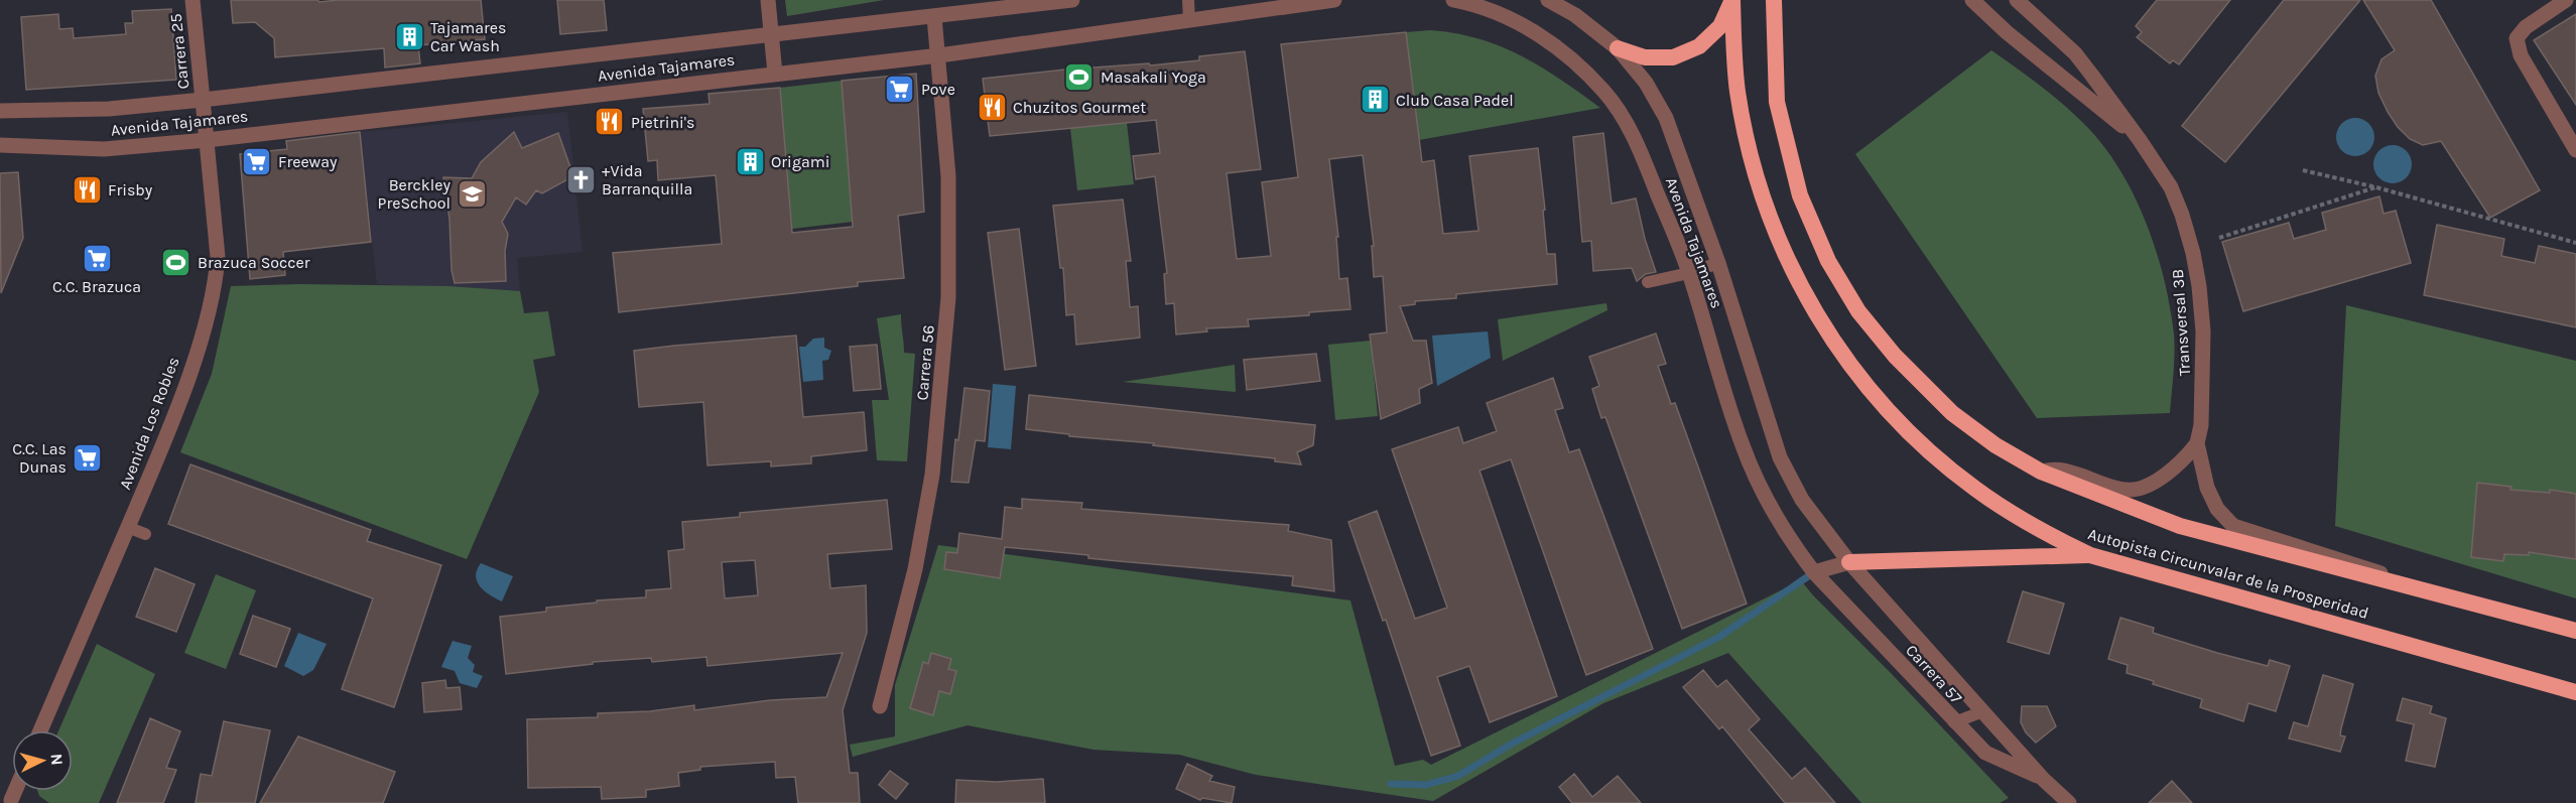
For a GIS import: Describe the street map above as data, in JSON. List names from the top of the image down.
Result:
{
  "streets": {
    "highway": ["Autopista Circunvalar de la Prosperidad"],
    "street": [
      "Carrera 25",
      "Avenida Tajamares",
      "Transversal 3B",
      "Carrera 56",
      "Avenida Los Robles",
      "Carrera 57"
    ]
  },
  "crossings": [
    ["Carrera 25", "Avenida Tajamares"],
    ["Carrera 25", "Avenida Los Robles"],
    ["Avenida Tajamares", "Carrera 56"],
    ["Avenida Tajamares", "Avenida Los Robles"],
    ["Avenida Tajamares", "Carrera 57"],
    ["Transversal 3B", "Autopista Circunvalar de la Prosperidad"]
  ],
  "places": {
    "building": ["Tajamares Car Wash", "Club Casa Padel", "Origami"],
    "sports": ["Masakali Yoga", "Brazuca Soccer"],
    "supermarket": [
      "Pove",
      "Freeway",
      "C.C. Brazuca",
      "C.C. Las Dunas"
    ],
    "restaurant": ["Chuzitos Gourmet", "Pietrini's", "Frisby"],
    "church": ["+Vida Barranquilla"],
    "school or university": ["Berckley PreSchool"]
  },
  "north": "right"
}
